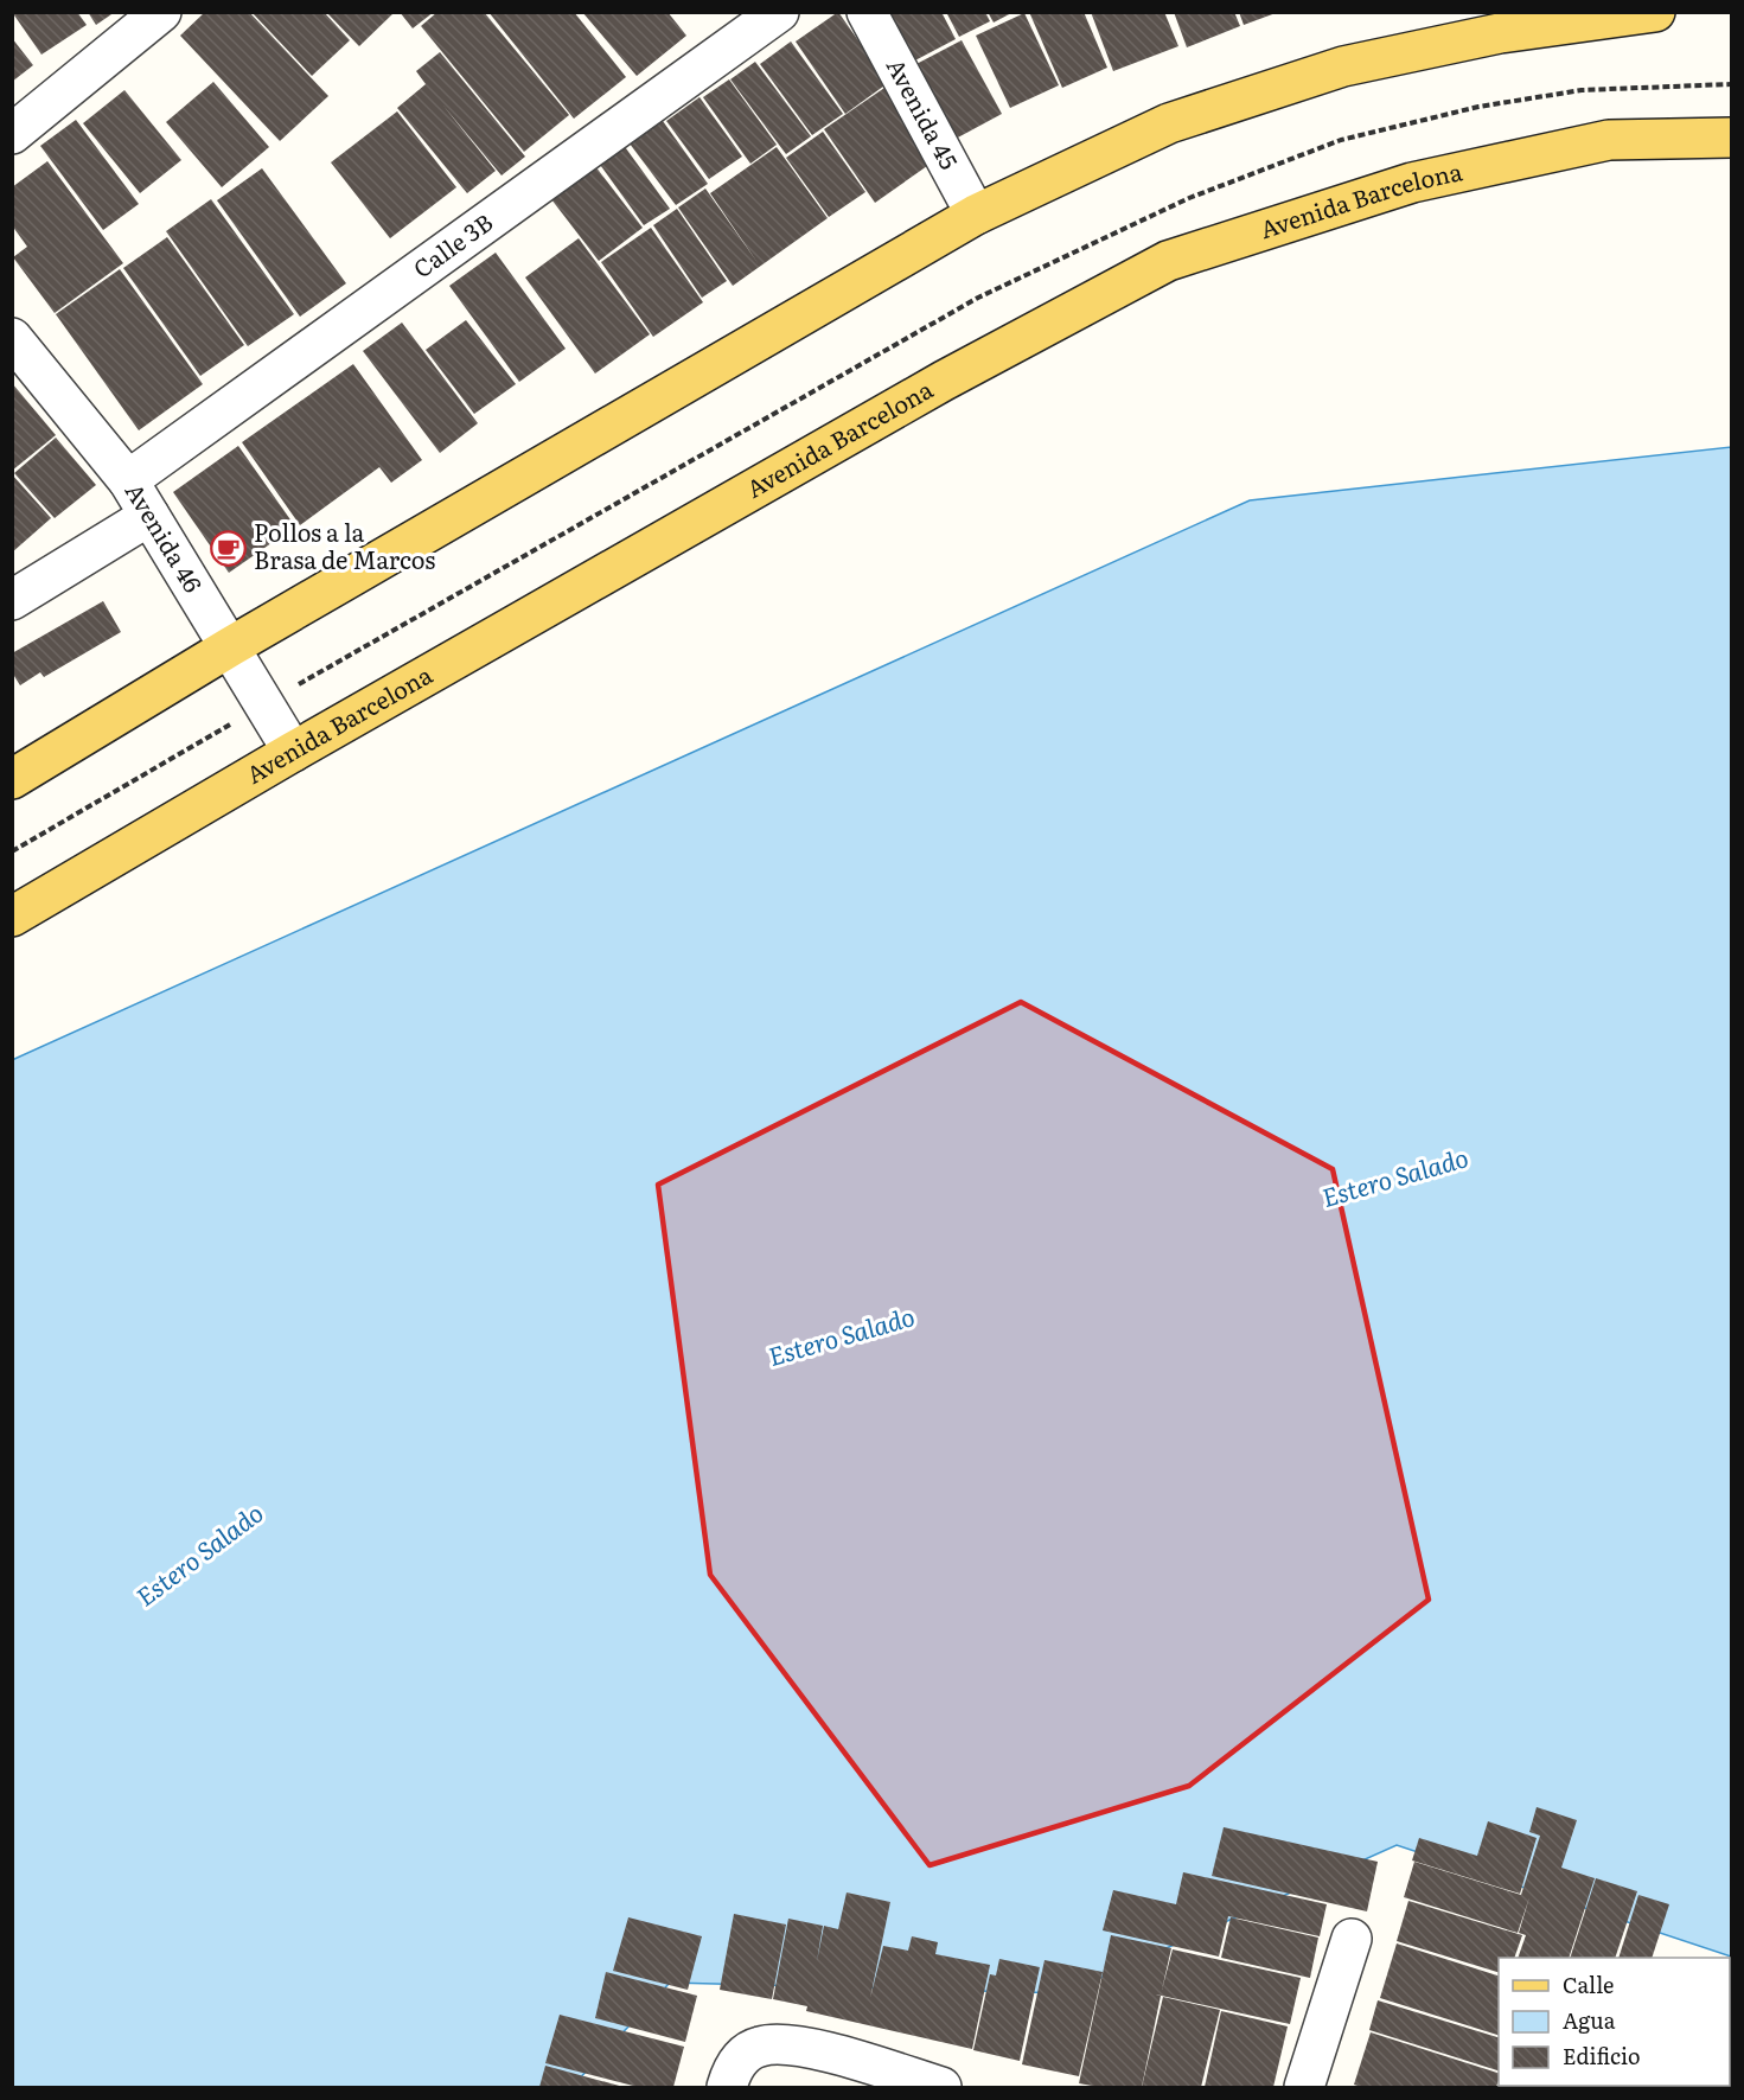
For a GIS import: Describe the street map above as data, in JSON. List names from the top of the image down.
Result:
{
  "streets": {
    "main road": ["Avenida Barcelona"],
    "street": ["Avenida 45", "Calle 3B", "Avenida 46"]
  },
  "crossings": [
    ["Avenida Barcelona", "Avenida 46"],
    ["Calle 3B", "Avenida 46"]
  ],
  "water": ["Estero Salado"],
  "places": {
    "cafe": ["Pollos a la Brasa de Marcos"]
  },
  "legend": ["Calle", "Agua", "Edificio"]
}
